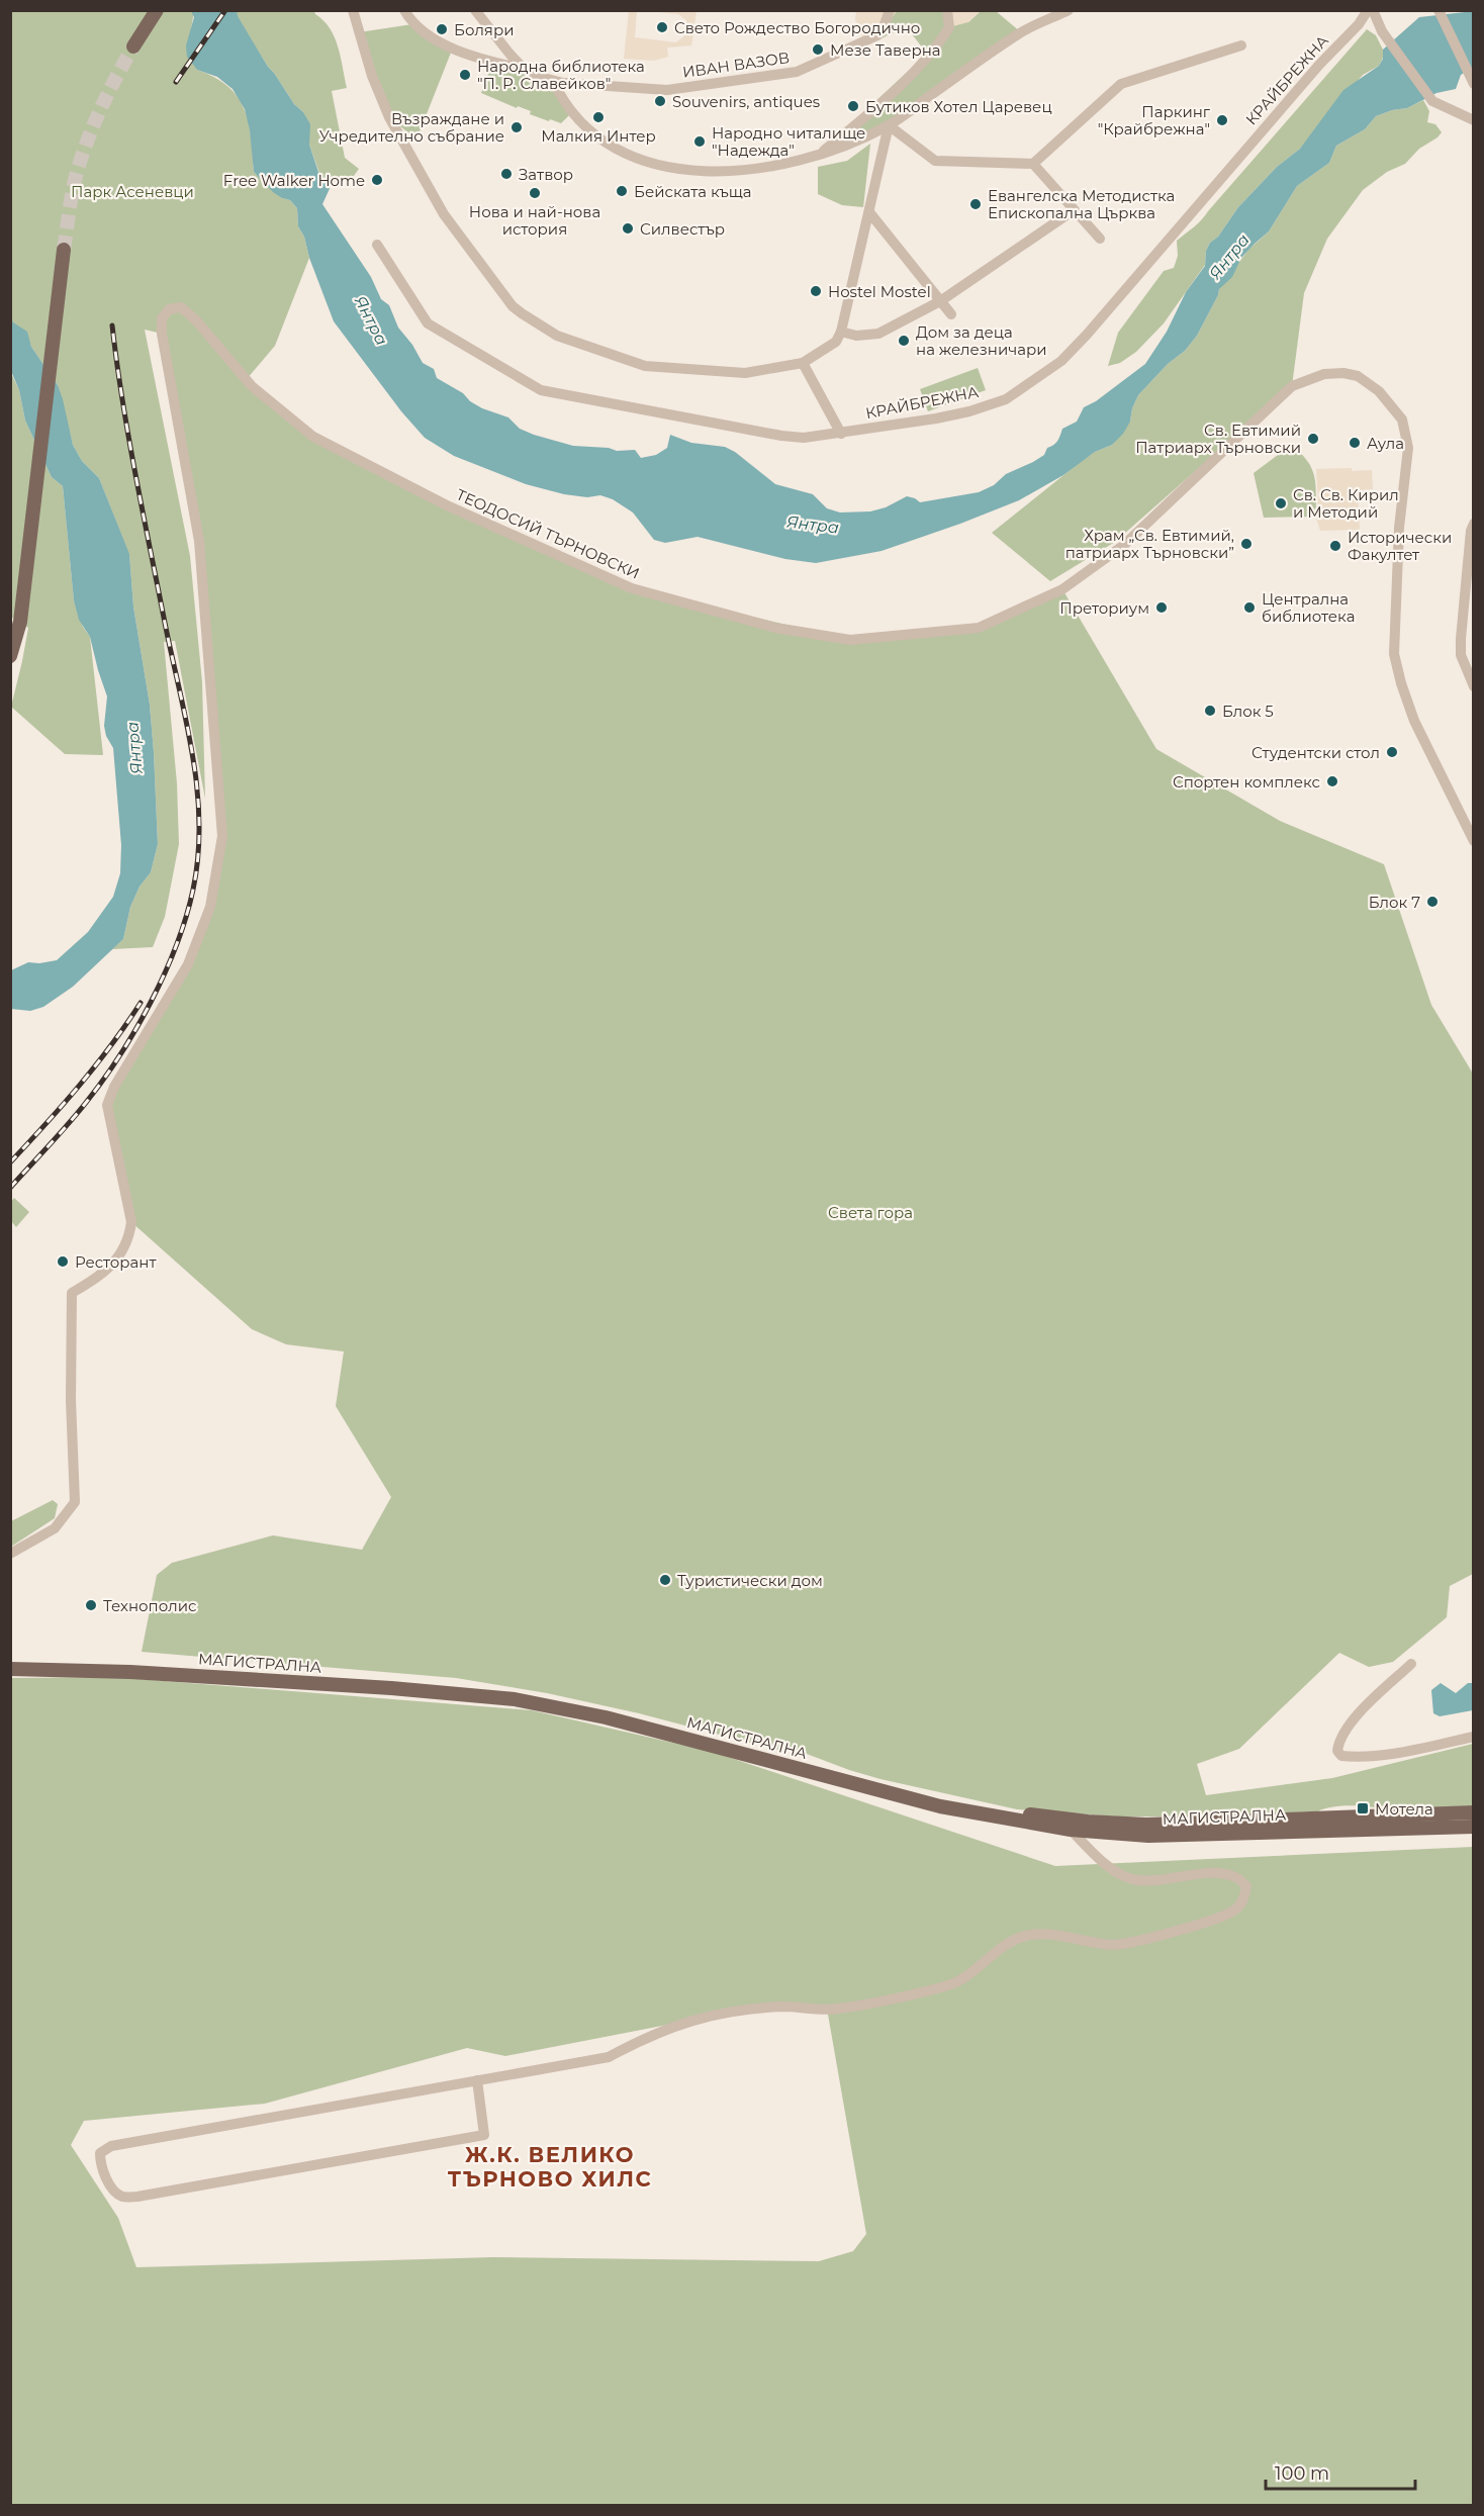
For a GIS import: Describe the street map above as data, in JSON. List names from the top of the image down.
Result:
{
  "streets": {
    "main road": ["МАГИСТРАЛНА"],
    "street": ["ИВАН ВАЗОВ", "КРАЙБРЕЖНА", "ТЕОДОСИЙ ТЪРНОВСКИ"]
  },
  "districts": ["Ж.К. ВЕЛИКО ТЪРНОВО ХИЛС"],
  "water": ["Янтра"],
  "parks": ["Парк Асеневци", "Света гора"],
  "places": {
    "other": [
      "Свето Рождество Богородично",
      "Боляри",
      "Мезе Таверна",
      "Народна библиотека \"П. Р. Славейков\"",
      "Souvenirs, antiques",
      "Бутиков Хотел Царевец",
      "Малкия Интер",
      "Паркинг \"Крайбрежна\"",
      "Възраждане и Учредително събрание",
      "Народно читалище \"Надежда\"",
      "Затвор",
      "Free Walker Home",
      "Бейската къща",
      "Нова и най-нова история",
      "Евангелска Методистка Епископална Църква",
      "Силвестър",
      "Hostel Mostel",
      "Дом за деца на железничари",
      "Св. Евтимий Патриарх Търновски",
      "Аула",
      "Св. Св. Кирил и Методий",
      "Храм „Св. Евтимий, патриарх Търновски”",
      "Исторически Факултет",
      "Преториум",
      "Централна библиотека",
      "Блок 5",
      "Студентски стол",
      "Спортен комплекс",
      "Блок 7",
      "Ресторант",
      "Туристически дом",
      "Технополис"
    ],
    "transit": ["Мотела"]
  },
  "scale_bar": "100 m"
}
